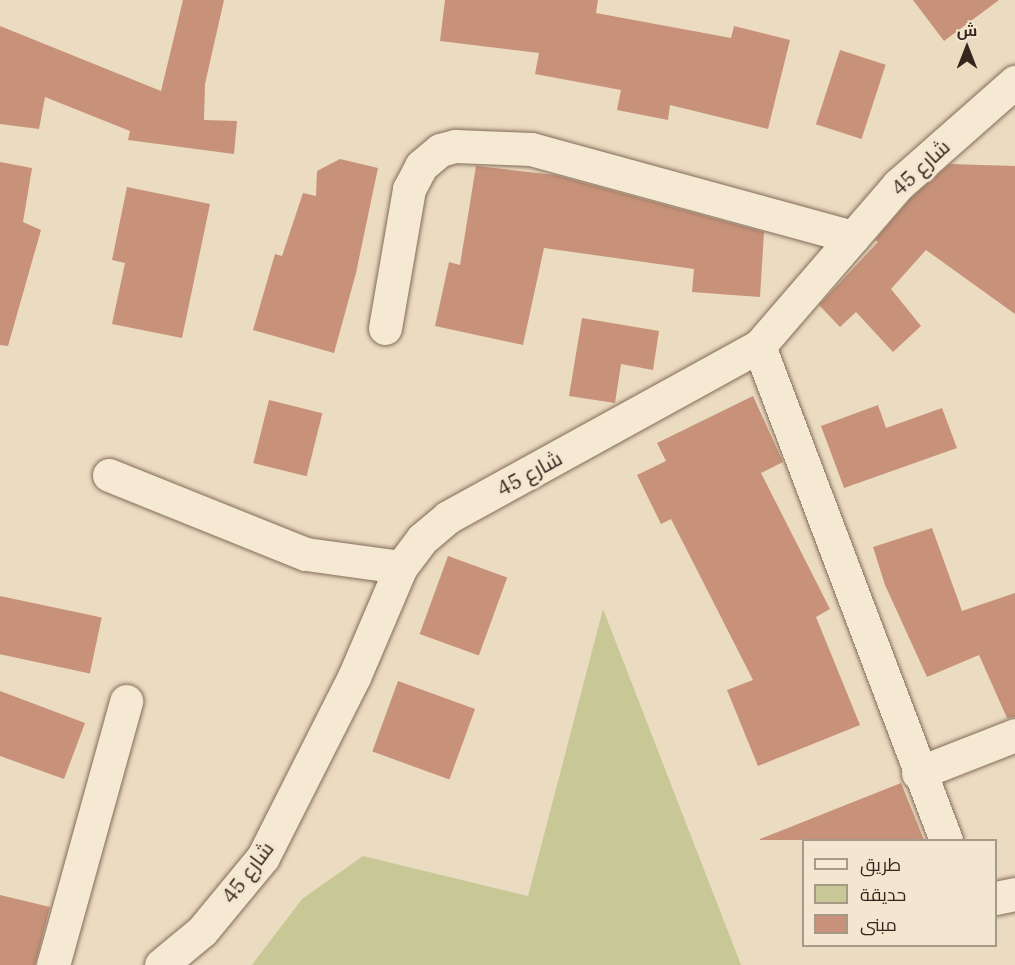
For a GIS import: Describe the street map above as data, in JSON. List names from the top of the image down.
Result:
{
  "streets": {
    "street": ["شارع 45"]
  },
  "legend": ["طريق", "حديقة", "مبنى"],
  "north": "top"
}
